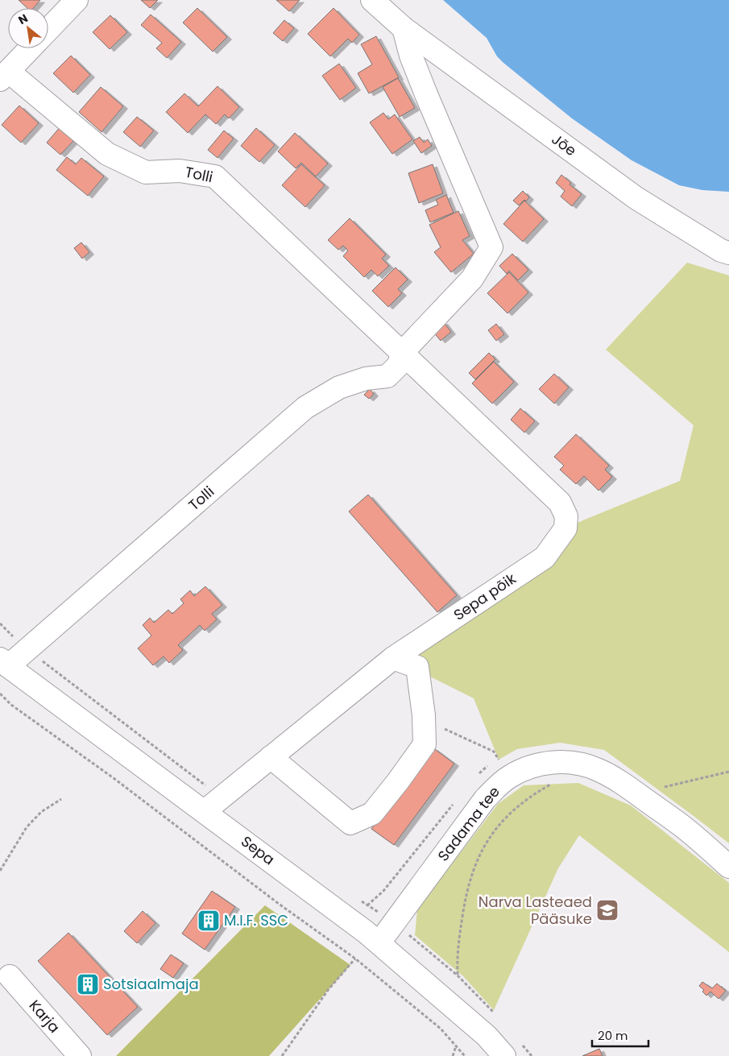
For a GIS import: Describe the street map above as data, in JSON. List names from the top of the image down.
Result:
{
  "streets": {
    "street": [
      "Jõe",
      "Tolli",
      "Sepa põik",
      "Sadama tee",
      "Sepa",
      "Karja"
    ]
  },
  "crossings": [
    ["Jõe", "Tolli"],
    ["Tolli", "Sepa põik"],
    ["Tolli", "Sepa"],
    ["Sepa põik", "Sepa"],
    ["Sadama tee", "Sepa"]
  ],
  "places": {
    "school or university": ["Narva Lasteaed Pääsuke"],
    "building": ["M.I.F. SSC", "Sotsiaalmaja"]
  },
  "scale_bar": "20 m",
  "north": "top left"
}
